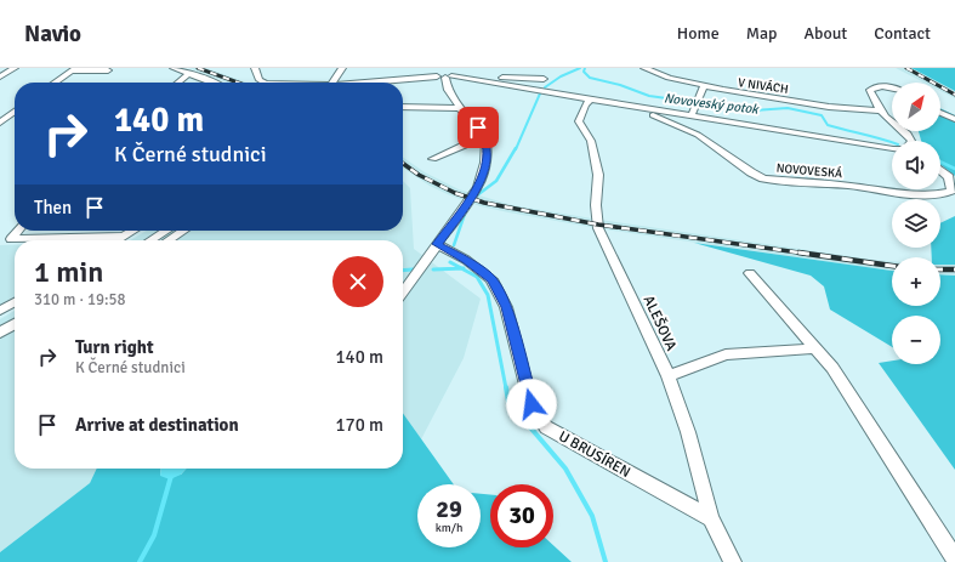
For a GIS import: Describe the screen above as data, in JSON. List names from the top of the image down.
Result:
{
  "streets": {
    "street": [
      "V NIVÁCH",
      "NOVOVESKÁ",
      "ALEŠOVA",
      "U BRUSÍREN"
    ]
  },
  "crossings": [
    ["V NIVÁCH", "NOVOVESKÁ"],
    ["NOVOVESKÁ", "ALEŠOVA"],
    ["ALEŠOVA", "U BRUSÍREN"]
  ],
  "water": ["Novoveský potok"],
  "north": "top right",
  "page": {
    "header": "Navio",
    "nav": [
      "Home",
      "Map",
      "About",
      "Contact"
    ],
    "map_buttons": ["+", "−"],
    "turn": ["140 m", "K Černé studnici"],
    "then": "Then",
    "heading": ["1 min", "310 m · 19:58"],
    "list": [
      {
        "name": "Turn right",
        "note": "K Černé studnici",
        "value": "140 m"
      },
      {
        "name": "Arrive at destination",
        "value": "170 m"
      }
    ],
    "speed": "29 km/h",
    "limit": "30"
  }
}
